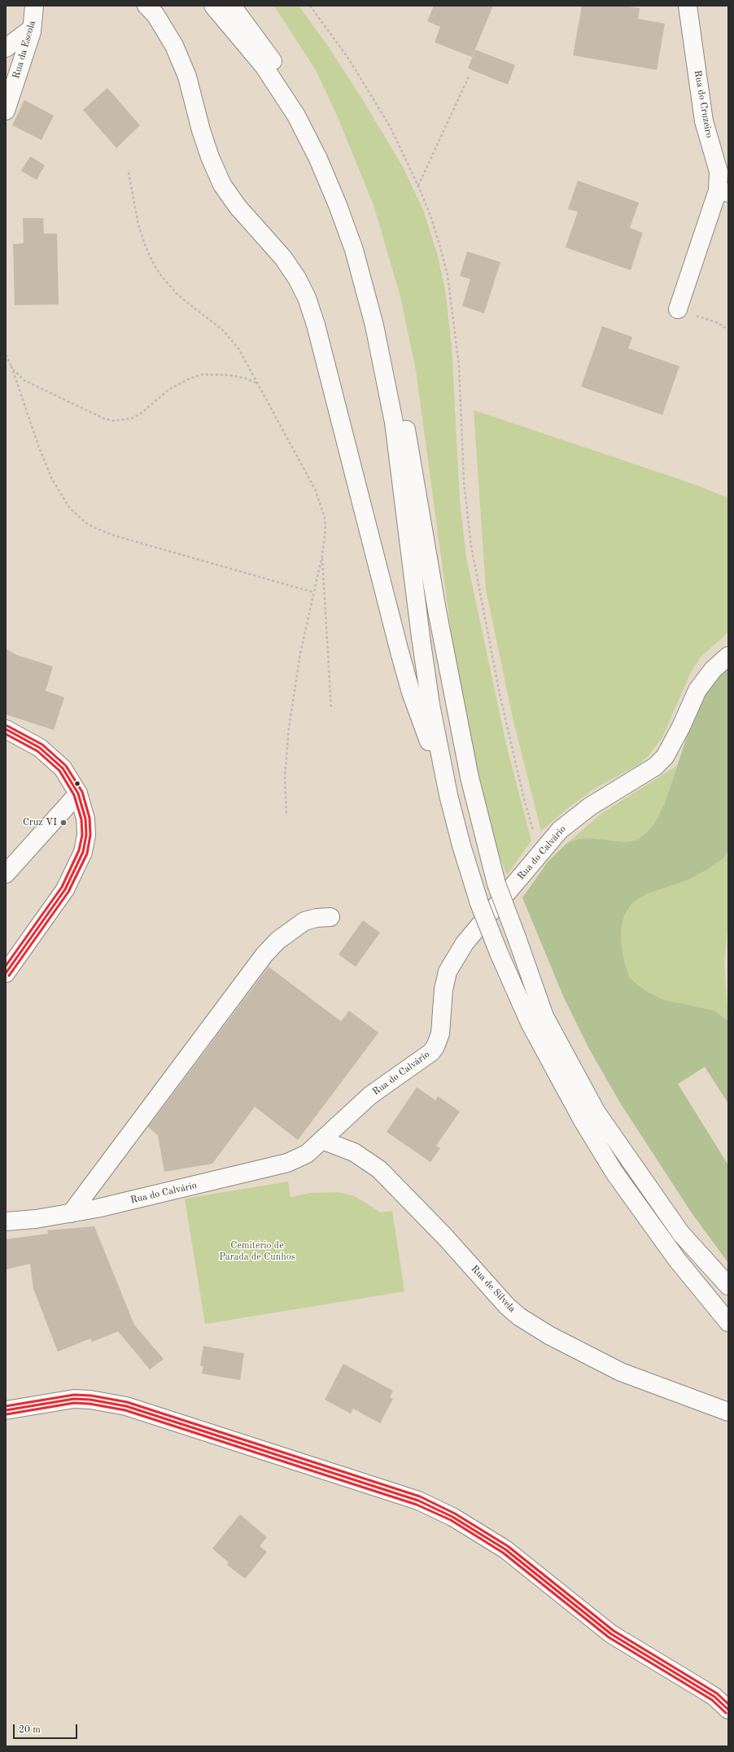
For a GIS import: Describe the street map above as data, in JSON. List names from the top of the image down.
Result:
{
  "streets": {
    "main road": [
      "Rua da Escola",
      "Rua do Cruzeiro",
      "Rua do Calvário",
      "Rua de Silvela"
    ]
  },
  "crossings": [
    ["Rua do Calvário", "Rua de Silvela"]
  ],
  "parks": ["Cemitério de Parada de Cunhos"],
  "places": ["Cruz VI"],
  "scale_bar": "20 m"
}
